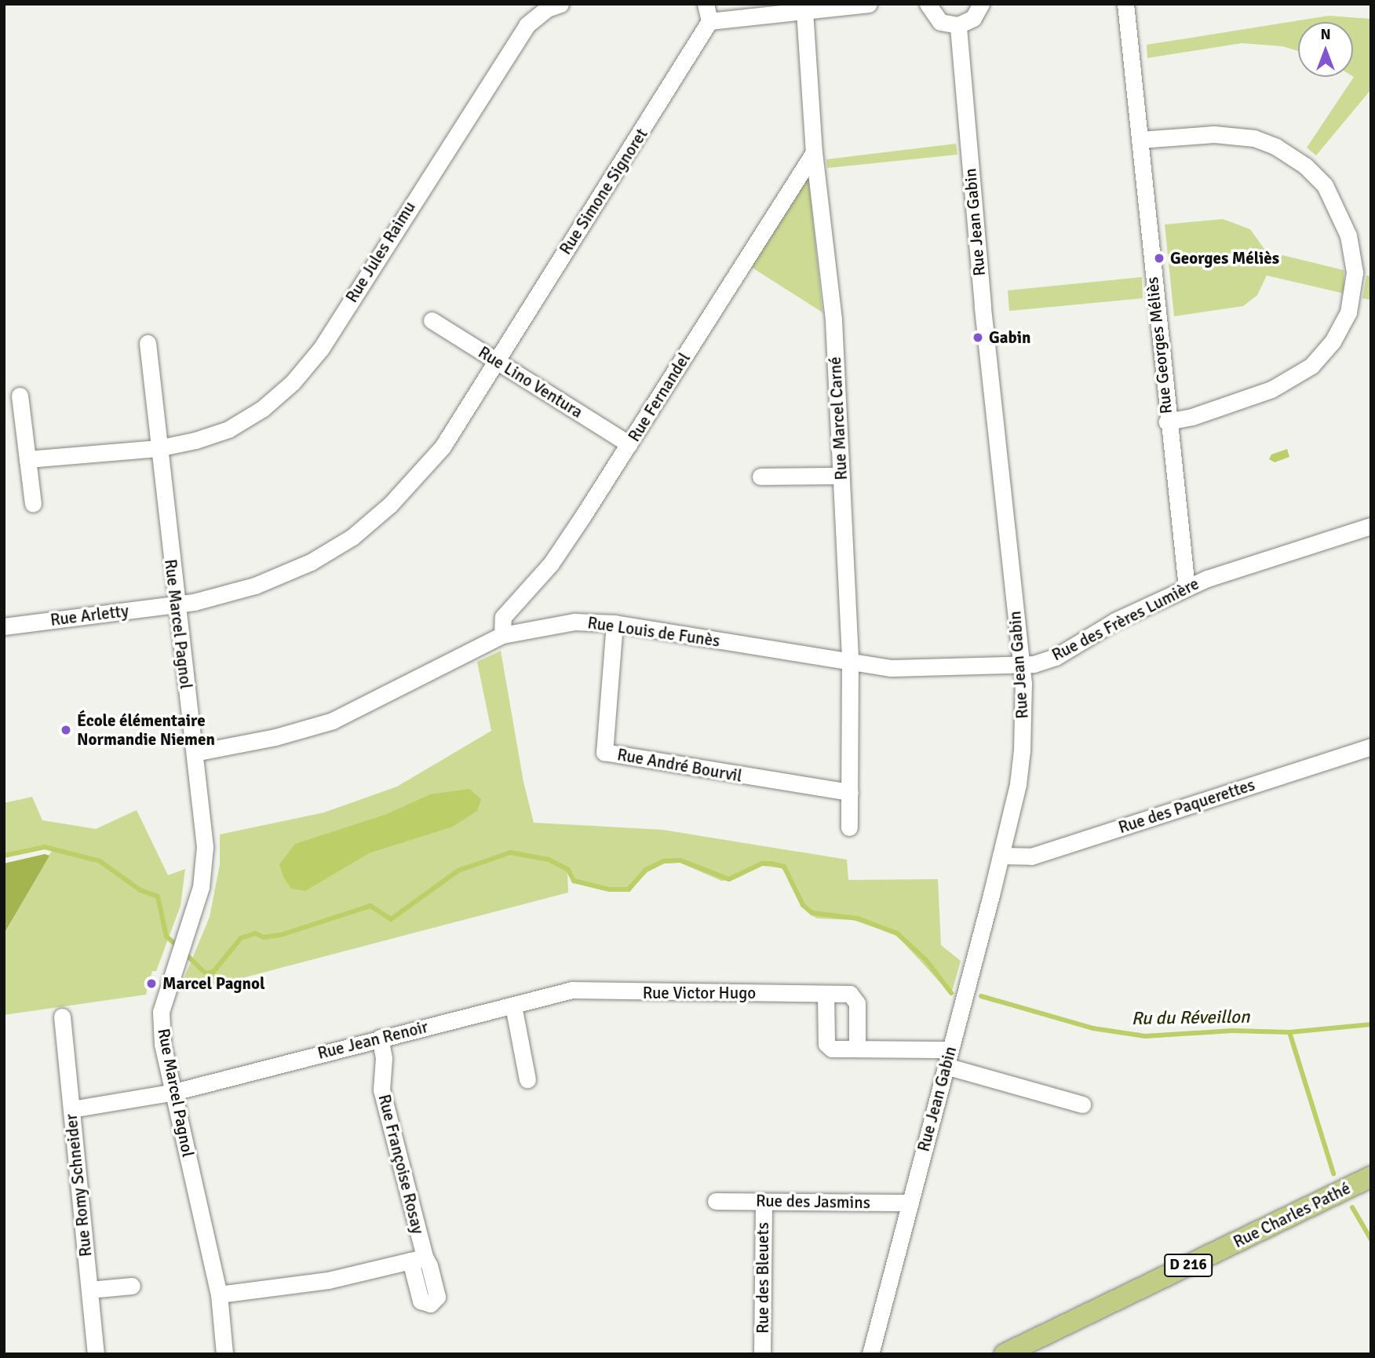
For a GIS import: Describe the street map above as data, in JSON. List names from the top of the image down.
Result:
{
  "streets": {
    "main road": ["Rue Charles Pathé", "D 216"],
    "street": [
      "Rue Simone Signoret",
      "Rue Jean Gabin",
      "Rue Jules Raimu",
      "Rue Georges Méliès",
      "Rue Lino Ventura",
      "Rue Fernandel",
      "Rue Marcel Carné",
      "Rue Arletty",
      "Rue des Frères Lumière",
      "Rue Marcel Pagnol",
      "Rue Louis de Funès",
      "Rue André Bourvil",
      "Rue des Paquerettes",
      "Rue Victor Hugo",
      "Rue Jean Renoir",
      "Rue Françoise Rosay",
      "Rue Romy Schneider",
      "Rue des Jasmins",
      "Rue des Bleuets"
    ]
  },
  "crossings": [
    ["Rue Simone Signoret", "Rue Lino Ventura"],
    ["Rue Simone Signoret", "Rue Arletty"],
    ["Rue Simone Signoret", "Rue Marcel Pagnol"],
    ["Rue Jean Gabin", "Rue des Frères Lumière"],
    ["Rue Jean Gabin", "Rue Louis de Funès"],
    ["Rue Jean Gabin", "Rue des Paquerettes"],
    ["Rue Jean Gabin", "Rue des Jasmins"],
    ["Rue Jules Raimu", "Rue Marcel Pagnol"],
    ["Rue Georges Méliès", "Rue des Frères Lumière"],
    ["Rue Lino Ventura", "Rue Fernandel"],
    ["Rue Fernandel", "Rue Marcel Carné"],
    ["Rue Fernandel", "Rue Louis de Funès"],
    ["Rue Marcel Carné", "Rue Louis de Funès"],
    ["Rue Marcel Carné", "Rue André Bourvil"],
    ["Rue Arletty", "Rue Marcel Pagnol"],
    ["Rue des Frères Lumière", "Rue Louis de Funès"],
    ["Rue Marcel Pagnol", "Rue Louis de Funès"],
    ["Rue Marcel Pagnol", "Rue Jean Renoir"],
    ["Rue Marcel Pagnol", "Rue Françoise Rosay"],
    ["Rue Louis de Funès", "Rue André Bourvil"],
    ["Rue Victor Hugo", "Rue Jean Renoir"],
    ["Rue Jean Renoir", "Rue Françoise Rosay"],
    ["Rue Jean Renoir", "Rue Romy Schneider"],
    ["Rue des Jasmins", "Rue des Bleuets"]
  ],
  "water": ["Ru du Réveillon"],
  "places": [
    "Georges Méliès",
    "Gabin",
    "École élémentaire Normandie Niemen",
    "Marcel Pagnol"
  ],
  "north": "top"
}
